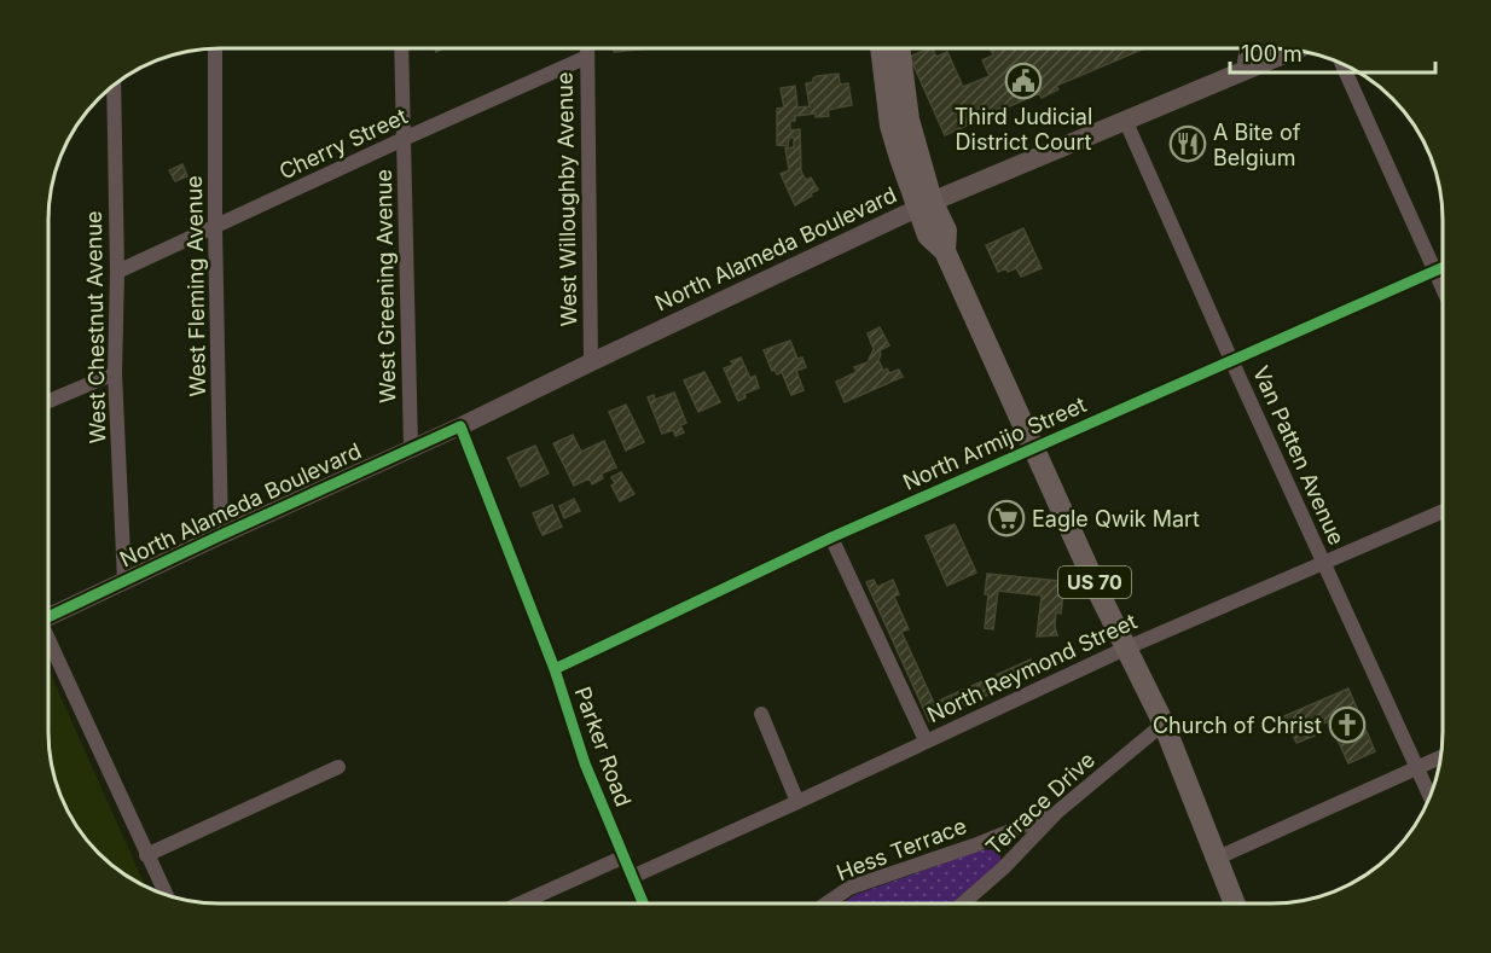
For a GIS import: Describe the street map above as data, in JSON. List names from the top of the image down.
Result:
{
  "streets": {
    "main road": ["North Alameda Boulevard", "US 70"],
    "street": [
      "Cherry Street",
      "West Willoughby Avenue",
      "West Fleming Avenue",
      "West Greening Avenue",
      "West Chestnut Avenue",
      "North Armijo Street",
      "Van Patten Avenue",
      "North Reymond Street",
      "Parker Road",
      "Terrace Drive",
      "Hess Terrace"
    ]
  },
  "crossings": [
    ["Cherry Street", "West Willoughby Avenue"],
    ["Cherry Street", "West Fleming Avenue"],
    ["Cherry Street", "West Greening Avenue"],
    ["Cherry Street", "West Chestnut Avenue"],
    ["West Willoughby Avenue", "North Alameda Boulevard"],
    ["North Alameda Boulevard", "West Fleming Avenue"],
    ["North Alameda Boulevard", "West Greening Avenue"],
    ["North Alameda Boulevard", "West Chestnut Avenue"],
    ["North Alameda Boulevard", "Van Patten Avenue"],
    ["North Alameda Boulevard", "US 70"],
    ["North Alameda Boulevard", "Parker Road"],
    ["North Armijo Street", "Van Patten Avenue"],
    ["North Armijo Street", "US 70"],
    ["North Armijo Street", "Parker Road"],
    ["Van Patten Avenue", "North Reymond Street"],
    ["US 70", "North Reymond Street"],
    ["US 70", "Terrace Drive"],
    ["North Reymond Street", "Parker Road"],
    ["Terrace Drive", "Hess Terrace"]
  ],
  "places": {
    "public building": ["Third Judicial District Court"],
    "restaurant": ["A Bite of Belgium"],
    "supermarket": ["Eagle Qwik Mart"],
    "church": ["Church of Christ"]
  },
  "scale_bar": "100 m"
}
